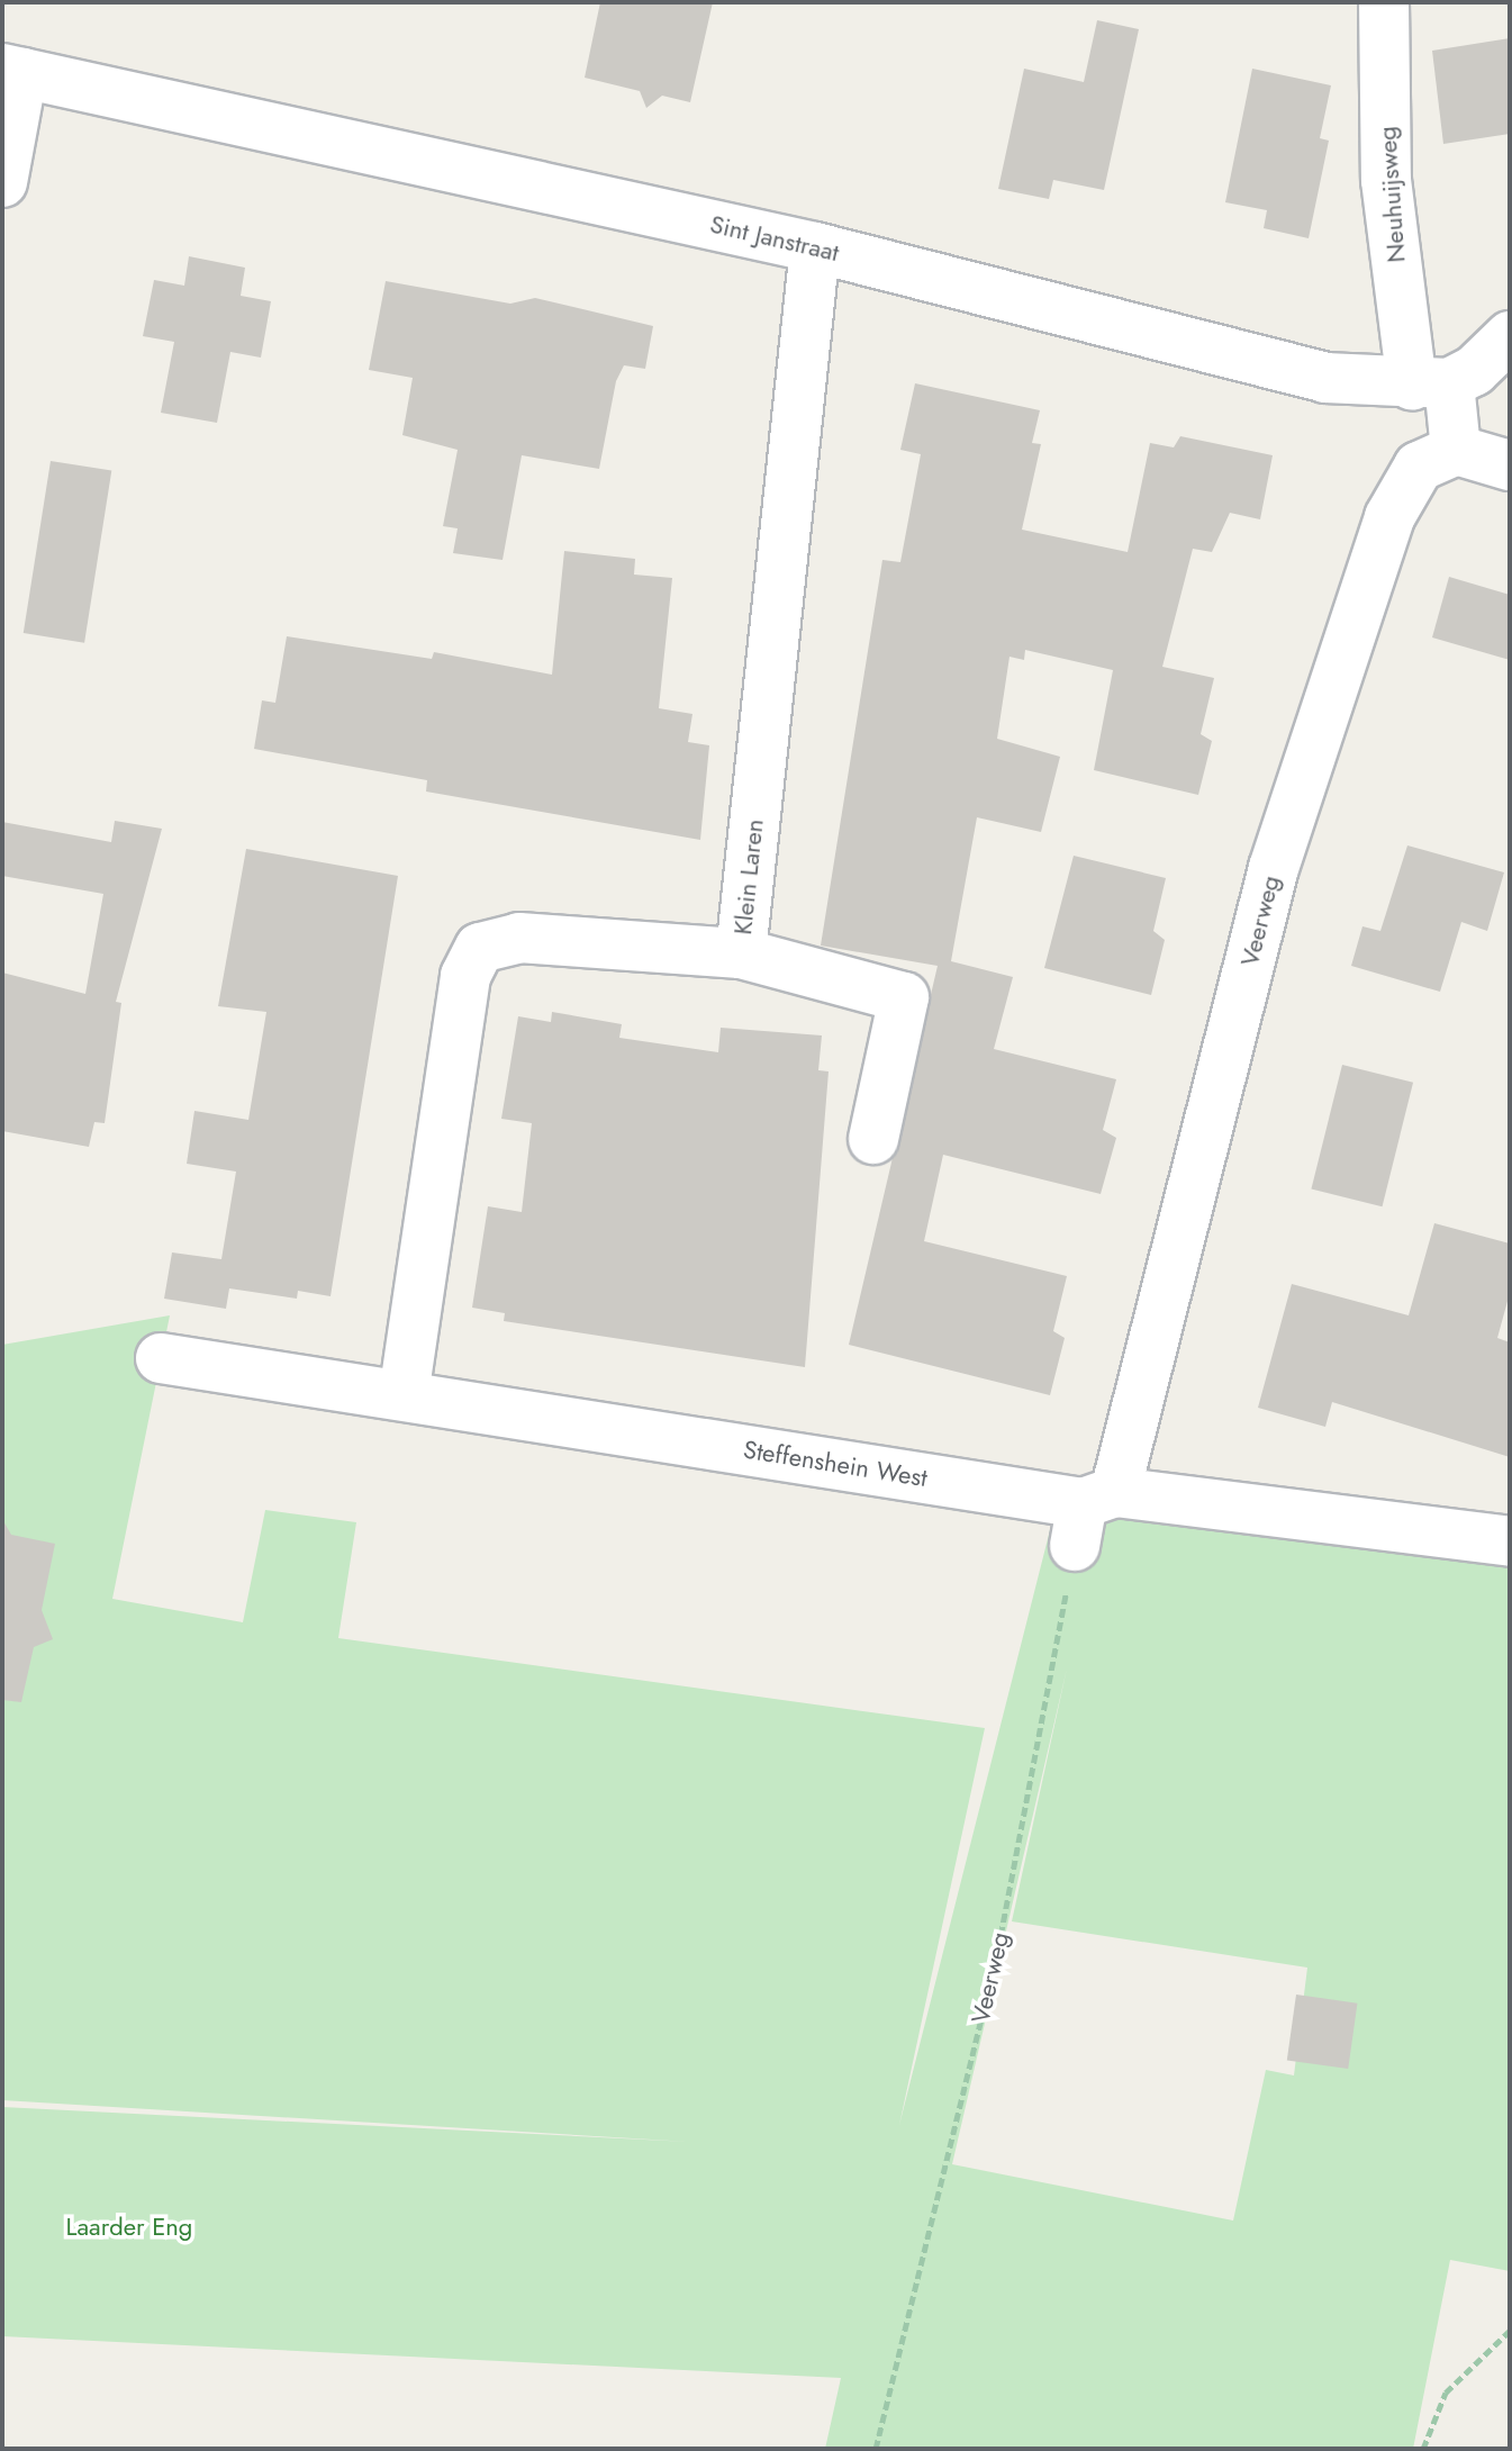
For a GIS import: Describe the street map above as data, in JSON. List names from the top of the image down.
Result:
{
  "streets": {
    "street": [
      "Neuhuijsweg",
      "Sint Janstraat",
      "Klein Laren",
      "Veerweg",
      "Steffenshein West"
    ]
  },
  "crossings": [
    ["Neuhuijsweg", "Sint Janstraat"],
    ["Sint Janstraat", "Klein Laren"],
    ["Klein Laren", "Steffenshein West"],
    ["Veerweg", "Steffenshein West"]
  ],
  "parks": ["Laarder Eng"]
}
